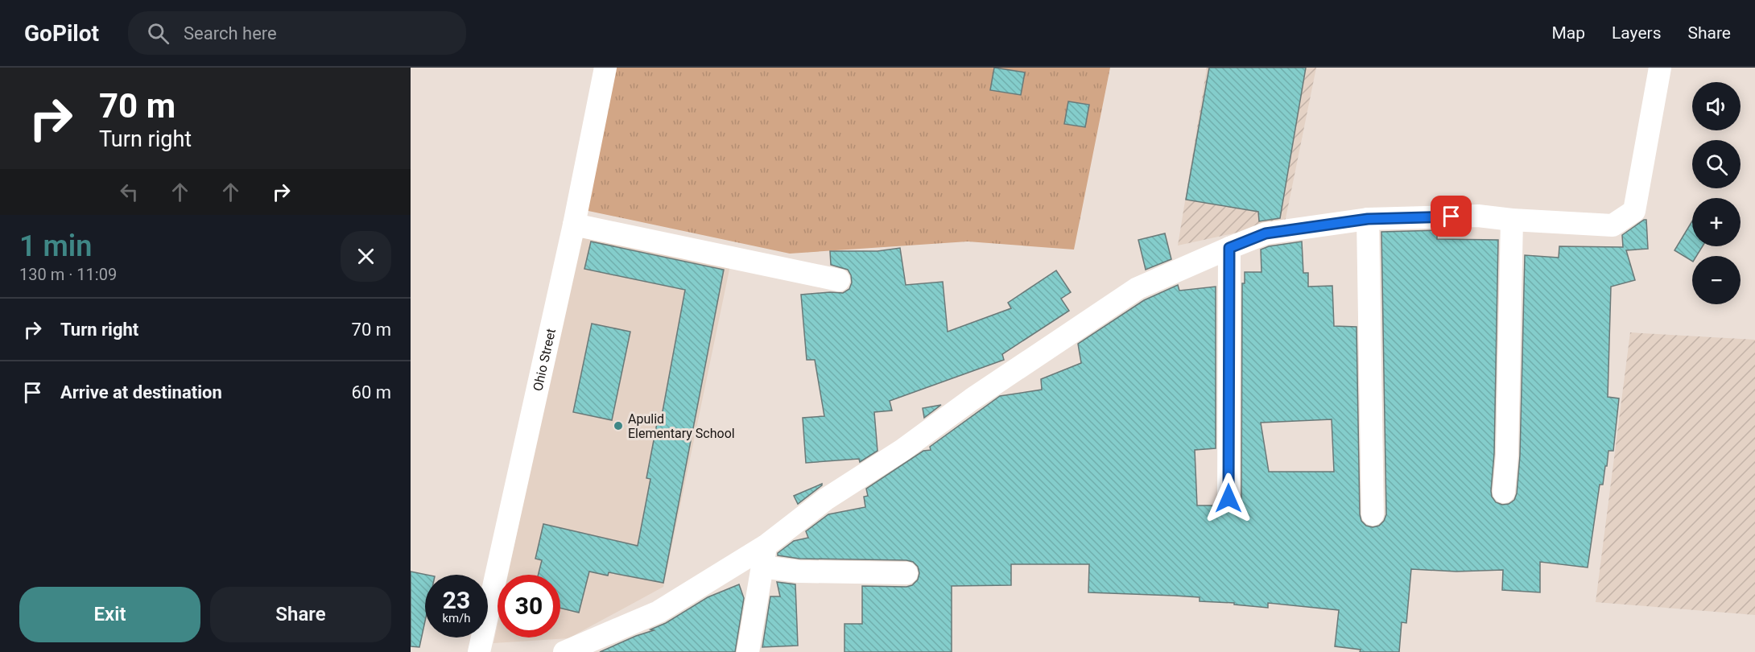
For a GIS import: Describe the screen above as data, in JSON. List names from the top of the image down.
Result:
{
  "streets": {
    "street": ["Ohio Street"]
  },
  "places": ["Apulid Elementary School"],
  "page": {
    "header": "GoPilot",
    "search": "Search here",
    "nav": ["Map", "Layers", "Share"],
    "turn": ["70 m", "Turn right"],
    "map_buttons": ["+", "−"],
    "heading": ["1 min", "130 m · 11:09"],
    "list": [
      {
        "name": "Turn right",
        "value": "70 m"
      },
      {
        "name": "Arrive at destination",
        "value": "60 m"
      }
    ],
    "speed": "23 km/h",
    "limit": "30",
    "buttons": ["Exit", "Share"]
  }
}
